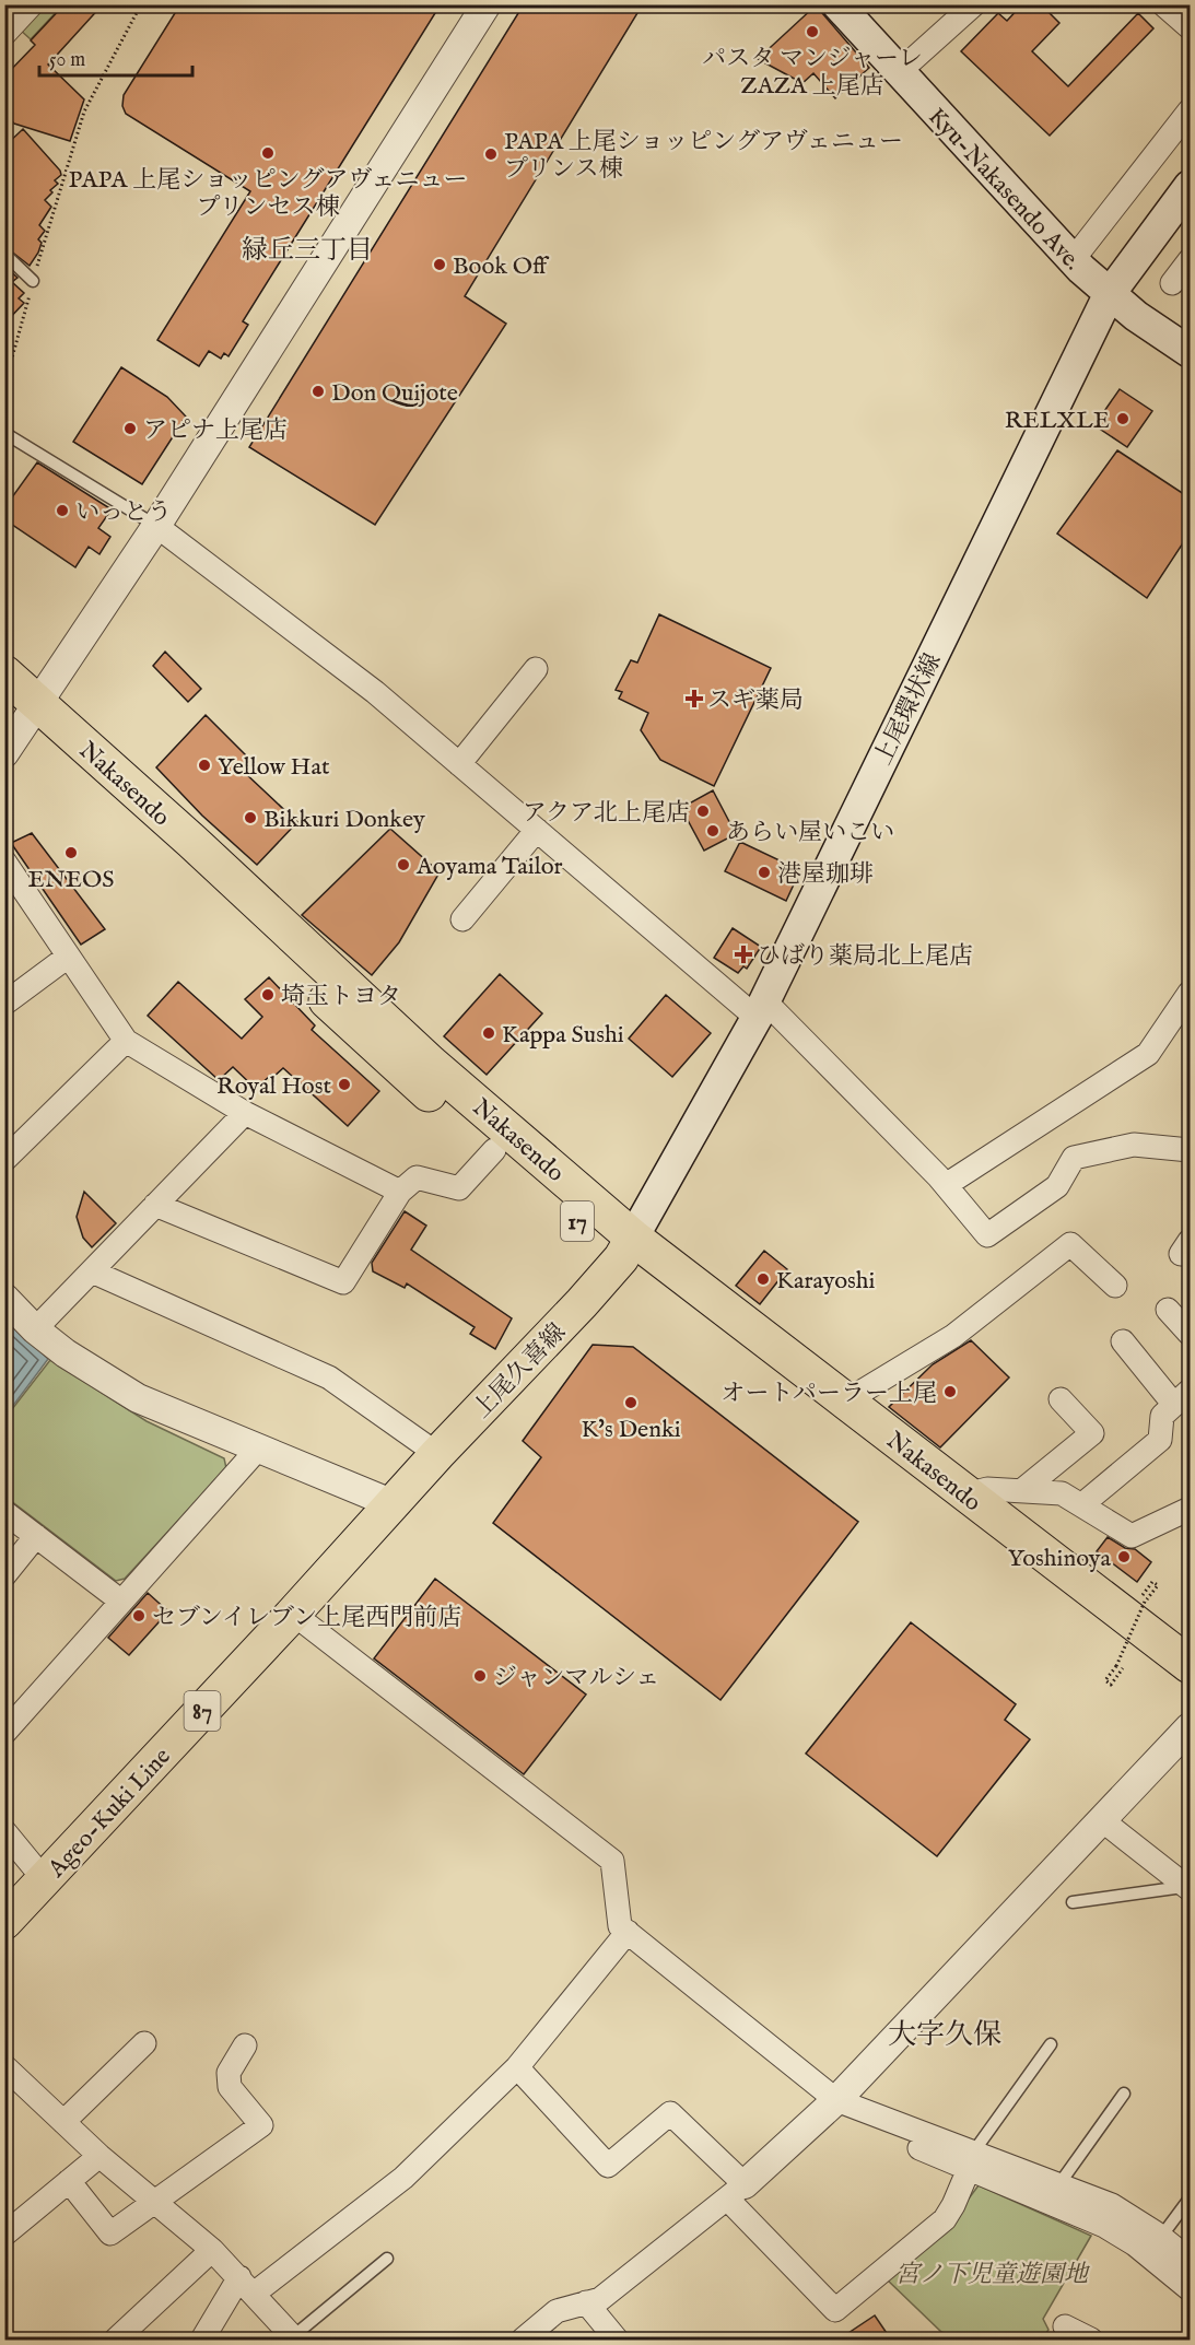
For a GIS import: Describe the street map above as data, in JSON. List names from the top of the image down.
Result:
{
  "streets": {
    "highway": ["Nakasendo", "17"],
    "main road": [
      "Kyu-Nakasendo Ave.",
      "上尾環状線",
      "上尾久喜線",
      "87",
      "Ageo-Kuki Line"
    ]
  },
  "crossings": [
    ["Kyu-Nakasendo Ave.", "上尾環状線"],
    ["上尾環状線", "Nakasendo"],
    ["上尾環状線", "上尾久喜線"],
    ["Nakasendo", "上尾久喜線"],
    ["上尾久喜線", "Ageo-Kuki Line"]
  ],
  "districts": ["緑丘三丁目", "大字久保"],
  "parks": ["宮ノ下児童遊園地"],
  "places": {
    "other": [
      "パスタ マンジャーレ ZAZA 上尾店",
      "PAPA 上尾ショッピングアヴェニュー プリンセス棟",
      "PAPA 上尾ショッピングアヴェニュー プリンス棟",
      "Book Off",
      "Don Quijote",
      "RELXLE",
      "アピナ上尾店",
      "いっとう",
      "Yellow Hat",
      "アクア北上尾店",
      "Bikkuri Donkey",
      "あらい屋いこい",
      "ENEOS",
      "Aoyama Tailor",
      "港屋珈琲",
      "埼玉トヨタ",
      "Kappa Sushi",
      "Royal Host",
      "Karayoshi",
      "オートパーラー上尾",
      "K's Denki",
      "Yoshinoya",
      "セブンイレブン上尾西門前店",
      "ジャンマルシェ"
    ],
    "health": ["スギ薬局", "ひばり薬局北上尾店"]
  },
  "scale_bar": "50 m"
}
